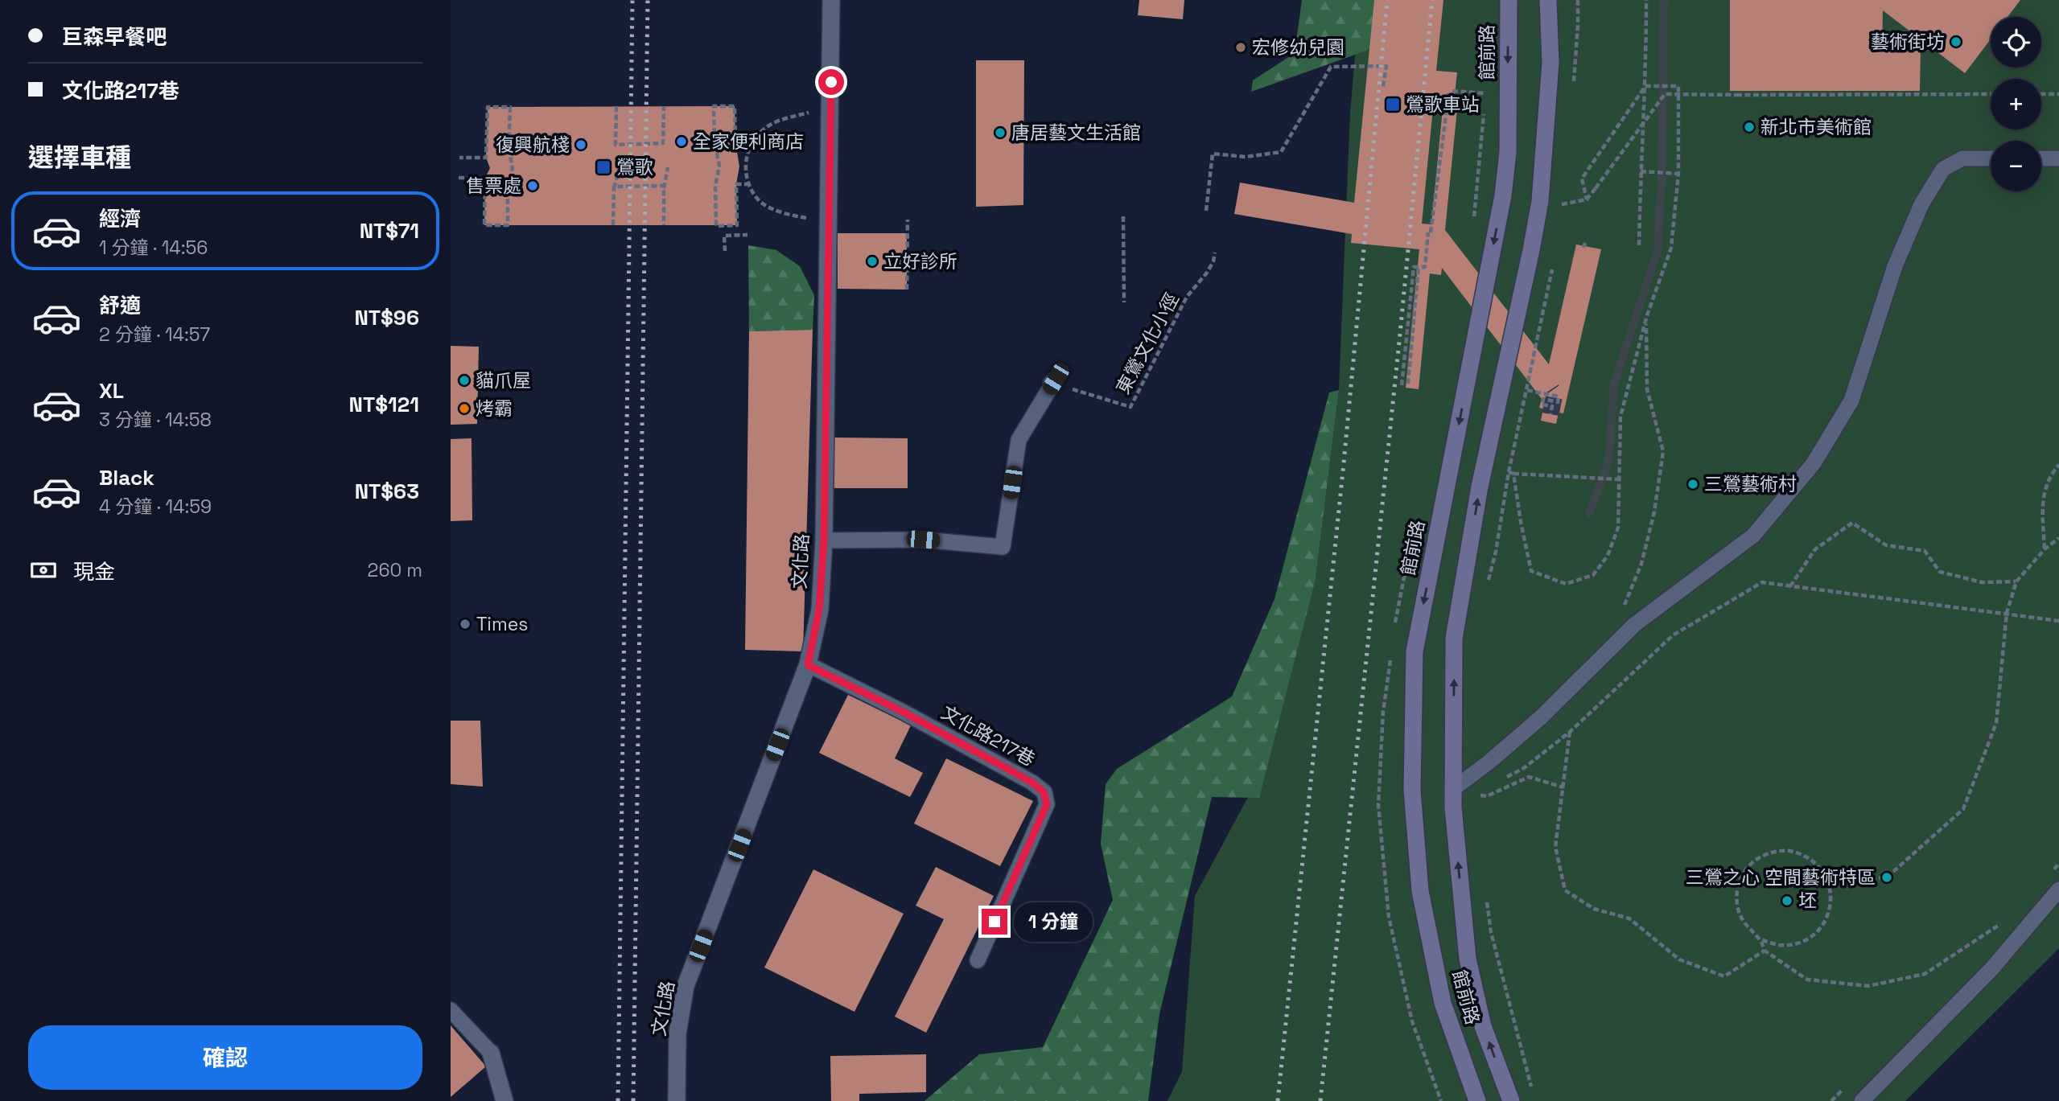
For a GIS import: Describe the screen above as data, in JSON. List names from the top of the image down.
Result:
{
  "streets": {
    "street": ["館前路", "文化路"],
    "lane": ["文化路217巷"],
    "path": ["東鶯文化小徑"]
  },
  "crossings": [
    ["文化路", "文化路217巷"]
  ],
  "places": {
    "other": [
      "藝術街坊",
      "宏修幼兒園",
      "新北市美術館",
      "唐居藝文生活館",
      "全家便利商店",
      "復興航棧",
      "售票處",
      "立好診所",
      "貓爪屋",
      "烤霸",
      "三鶯藝術村",
      "Times",
      "三鶯之心 空間藝術特區",
      "坯"
    ],
    "transit": ["鶯歌車站", "鶯歌"]
  },
  "page": {
    "banner": ["巨森早餐吧", "文化路217巷"],
    "map_buttons": ["+", "−"],
    "heading": "選擇車種",
    "list": [
      {
        "name": "經濟",
        "note": "1 分鐘 · 14:56",
        "value": "NT$71"
      },
      {
        "name": "舒適",
        "note": "2 分鐘 · 14:57",
        "value": "NT$96"
      },
      {
        "name": "XL",
        "note": "3 分鐘 · 14:58",
        "value": "NT$121"
      },
      {
        "name": "Black",
        "note": "4 分鐘 · 14:59",
        "value": "NT$63"
      }
    ],
    "pay": ["現金", "260 m"],
    "bubble": "1 分鐘",
    "buttons": "確認"
  }
}
